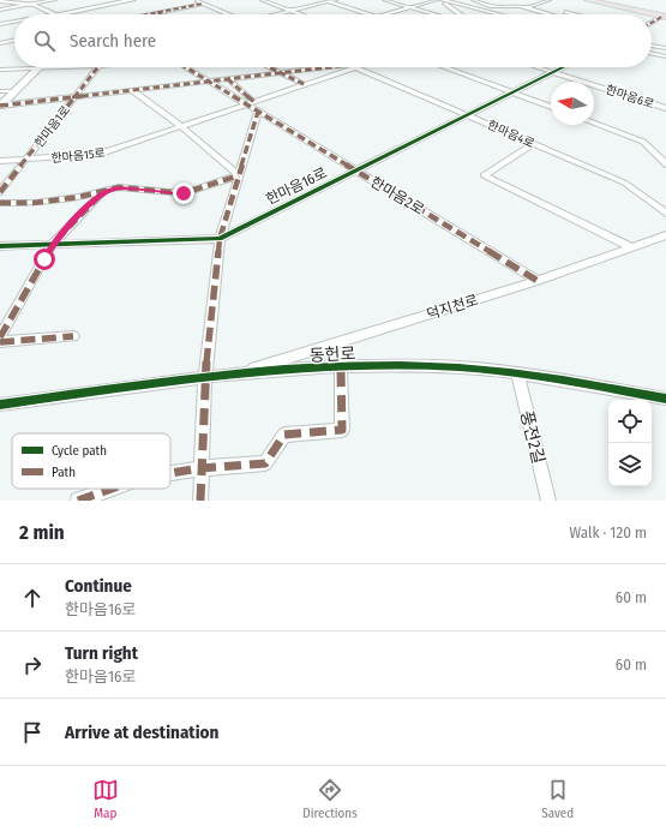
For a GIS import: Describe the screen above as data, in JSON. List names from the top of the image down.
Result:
{
  "streets": {
    "street": [
      "한마음6로",
      "한마음1로",
      "한마음4로",
      "한마음15로",
      "한마음16로",
      "한마음2로",
      "덕지천로",
      "동헌로",
      "풍전2길"
    ]
  },
  "crossings": [
    ["한마음6로", "한마음16로"],
    ["한마음1로", "한마음15로"],
    ["한마음4로", "한마음15로"],
    ["한마음4로", "한마음16로"],
    ["한마음4로", "한마음2로"],
    ["한마음15로", "한마음2로"],
    ["한마음16로", "한마음2로"],
    ["한마음2로", "덕지천로"],
    ["덕지천로", "동헌로"],
    ["동헌로", "풍전2길"]
  ],
  "legend": ["Cycle path", "Path"],
  "north": "left",
  "page": {
    "search": "Search here",
    "heading": ["2 min", "Walk · 120 m"],
    "list": [
      ["Continue", "한마음16로", "60 m"],
      ["Turn right", "한마음16로", "60 m"],
      "Arrive at destination"
    ],
    "nav": ["Map", "Directions", "Saved"]
  }
}
